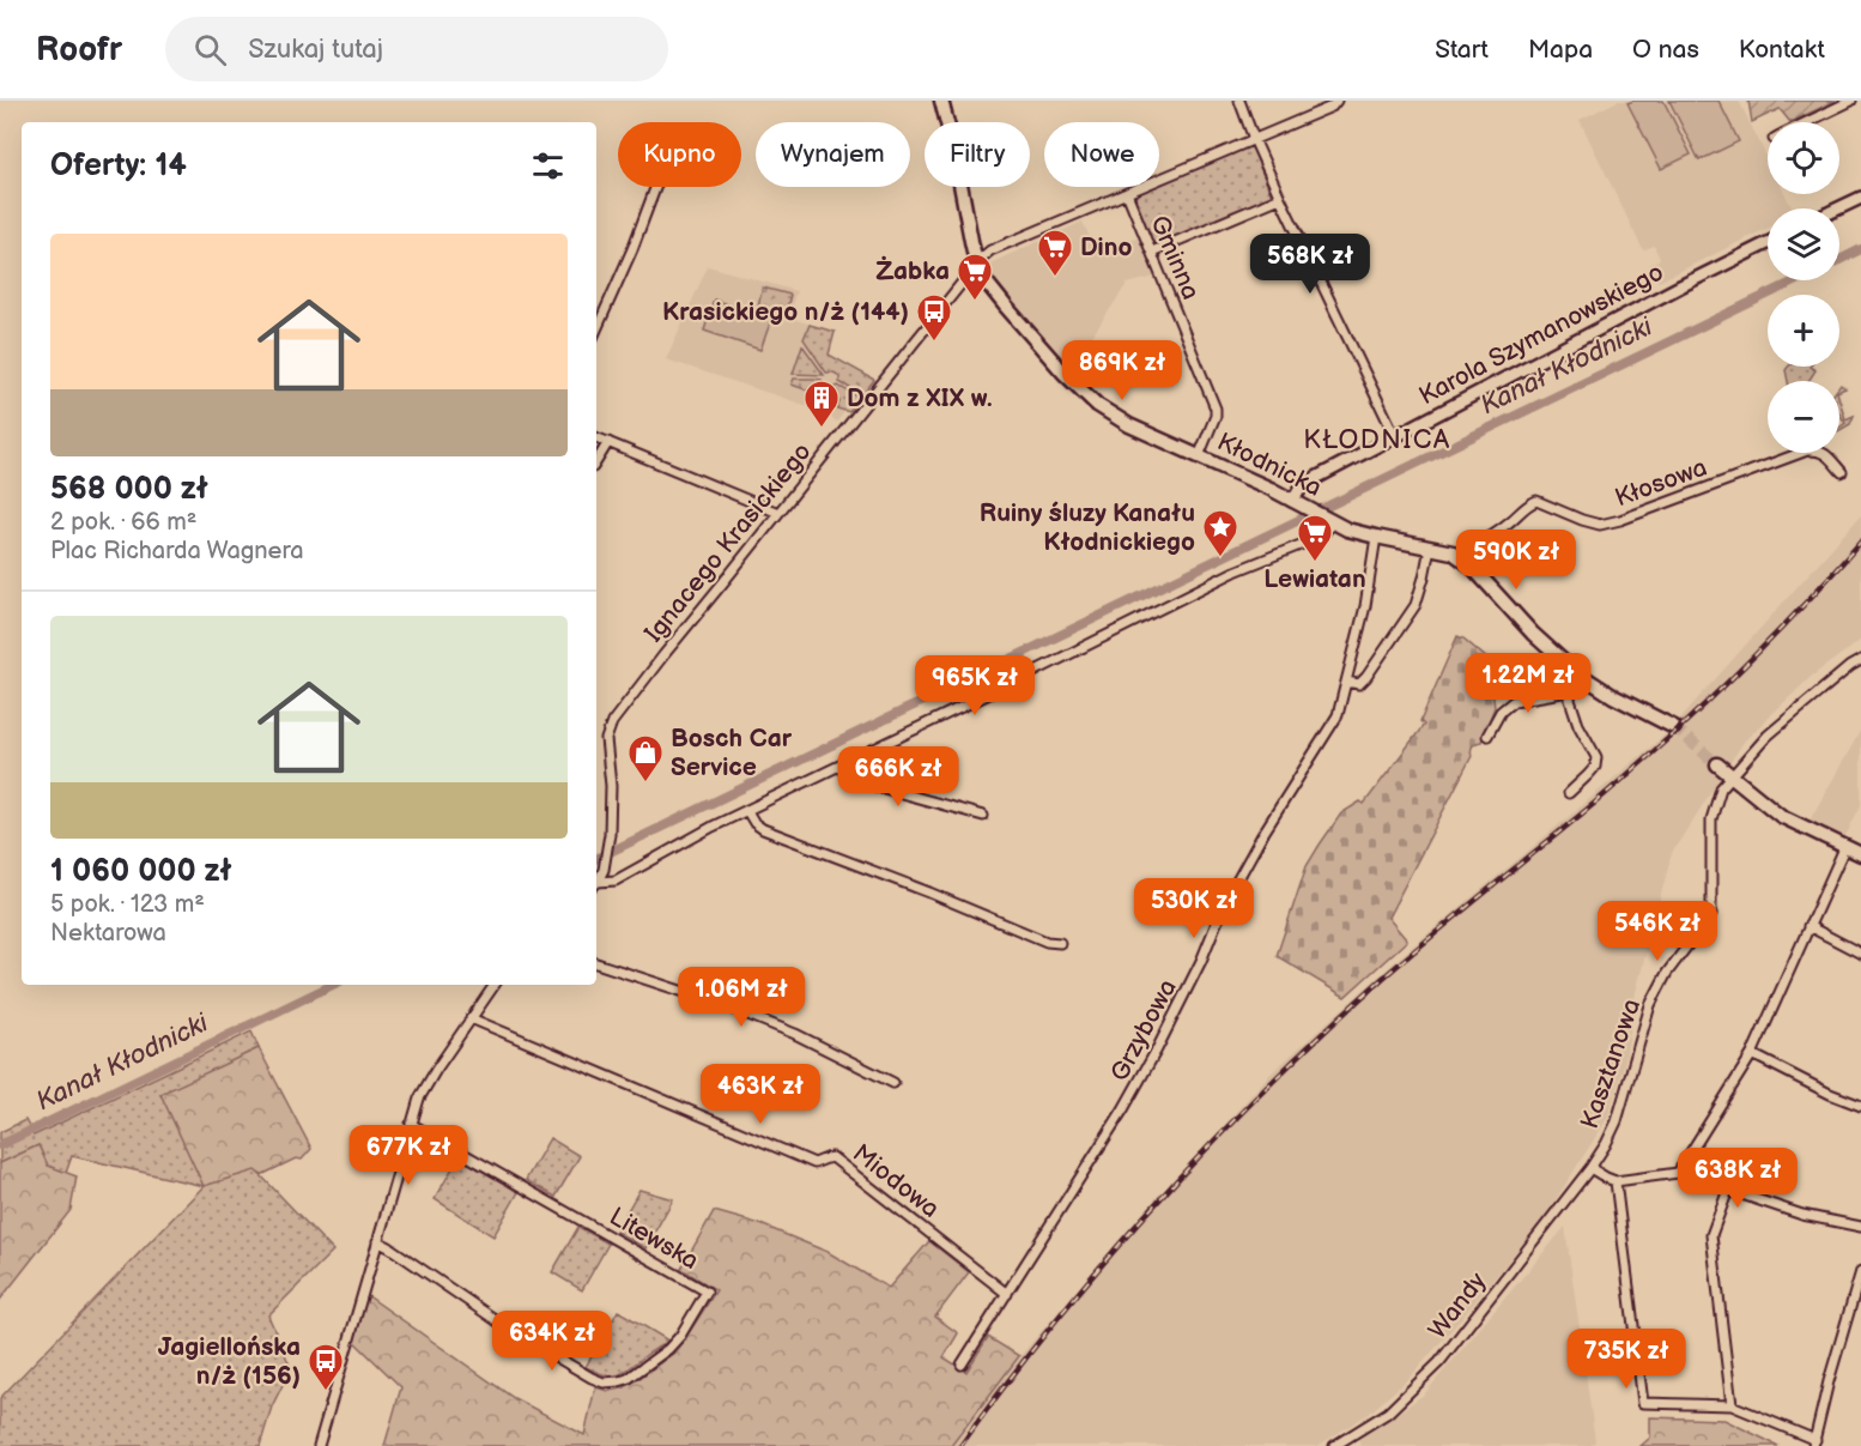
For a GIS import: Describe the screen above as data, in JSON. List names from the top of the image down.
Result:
{
  "streets": {
    "main road": ["Kłodnicka"],
    "street": [
      "Gminna",
      "Karola Szymanowskiego",
      "Kłosowa",
      "Ignacego Krasickiego",
      "Grzybowa",
      "Kasztanowa",
      "Miodowa",
      "Litewska",
      "Wandy"
    ]
  },
  "crossings": [
    ["Gminna", "Kłodnicka"],
    ["Karola Szymanowskiego", "Kłodnicka"],
    ["Kłodnicka", "Kłosowa"],
    ["Kłodnicka", "Ignacego Krasickiego"],
    ["Kłodnicka", "Grzybowa"],
    ["Grzybowa", "Miodowa"],
    ["Kasztanowa", "Wandy"]
  ],
  "districts": ["KŁODNICA"],
  "water": ["Kanał Kłodnicki"],
  "places": {
    "supermarket": ["Dino", "Żabka", "Lewiatan"],
    "bus stop": ["Krasickiego n/ż (144)", "Jagiellońska n/ż (156)"],
    "building": ["Dom z XIX w."],
    "place": ["Ruiny śluzy Kanału Kłodnickiego"],
    "shop": ["Bosch Car Service"]
  },
  "page": {
    "header": "Roofr",
    "search": "Szukaj tutaj",
    "nav": [
      "Start",
      "Mapa",
      "O nas",
      "Kontakt"
    ],
    "map_buttons": ["+", "−"],
    "chip": [
      "Kupno",
      "Wynajem",
      "Filtry",
      "Nowe"
    ],
    "heading": "Oferty: 14",
    "list": [
      {
        "name": "568 000 zł",
        "note": "2 pok. · 66 m² · Plac Richarda Wagnera"
      },
      {
        "name": "1 060 000 zł",
        "note": "5 pok. · 123 m² · Nektarowa"
      }
    ],
    "price": [
      "568K zł",
      "869K zł",
      "590K zł",
      "1.22M zł",
      "965K zł",
      "666K zł",
      "530K zł",
      "546K zł",
      "1.06M zł",
      "463K zł",
      "677K zł",
      "638K zł",
      "634K zł",
      "735K zł"
    ]
  }
}
